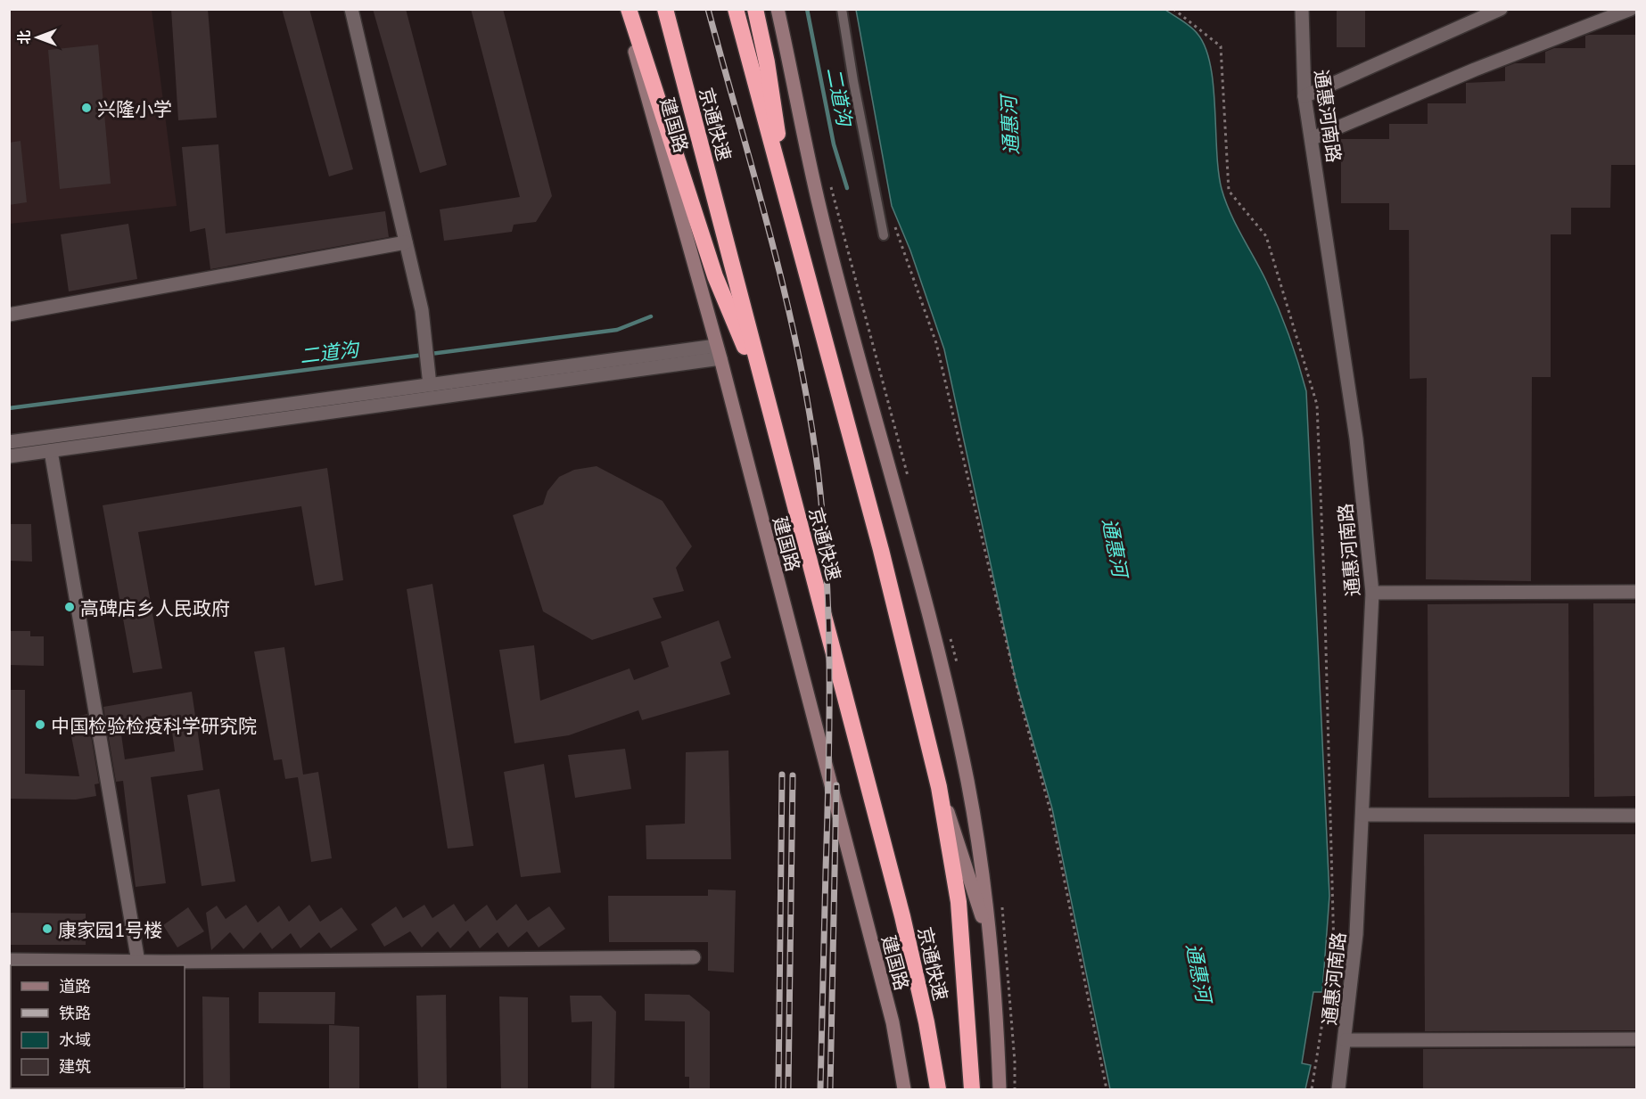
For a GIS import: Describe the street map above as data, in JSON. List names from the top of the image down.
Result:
{
  "streets": {
    "highway": ["京通快速"],
    "main road": ["建国路"],
    "street": ["通惠河南路"]
  },
  "water": ["二道沟", "通惠河"],
  "places": [
    "兴隆小学",
    "高碑店乡人民政府",
    "中国检验检疫科学研究院",
    "康家园1号楼"
  ],
  "legend": [
    "道路",
    "铁路",
    "水域",
    "建筑"
  ],
  "north": "left"
}
